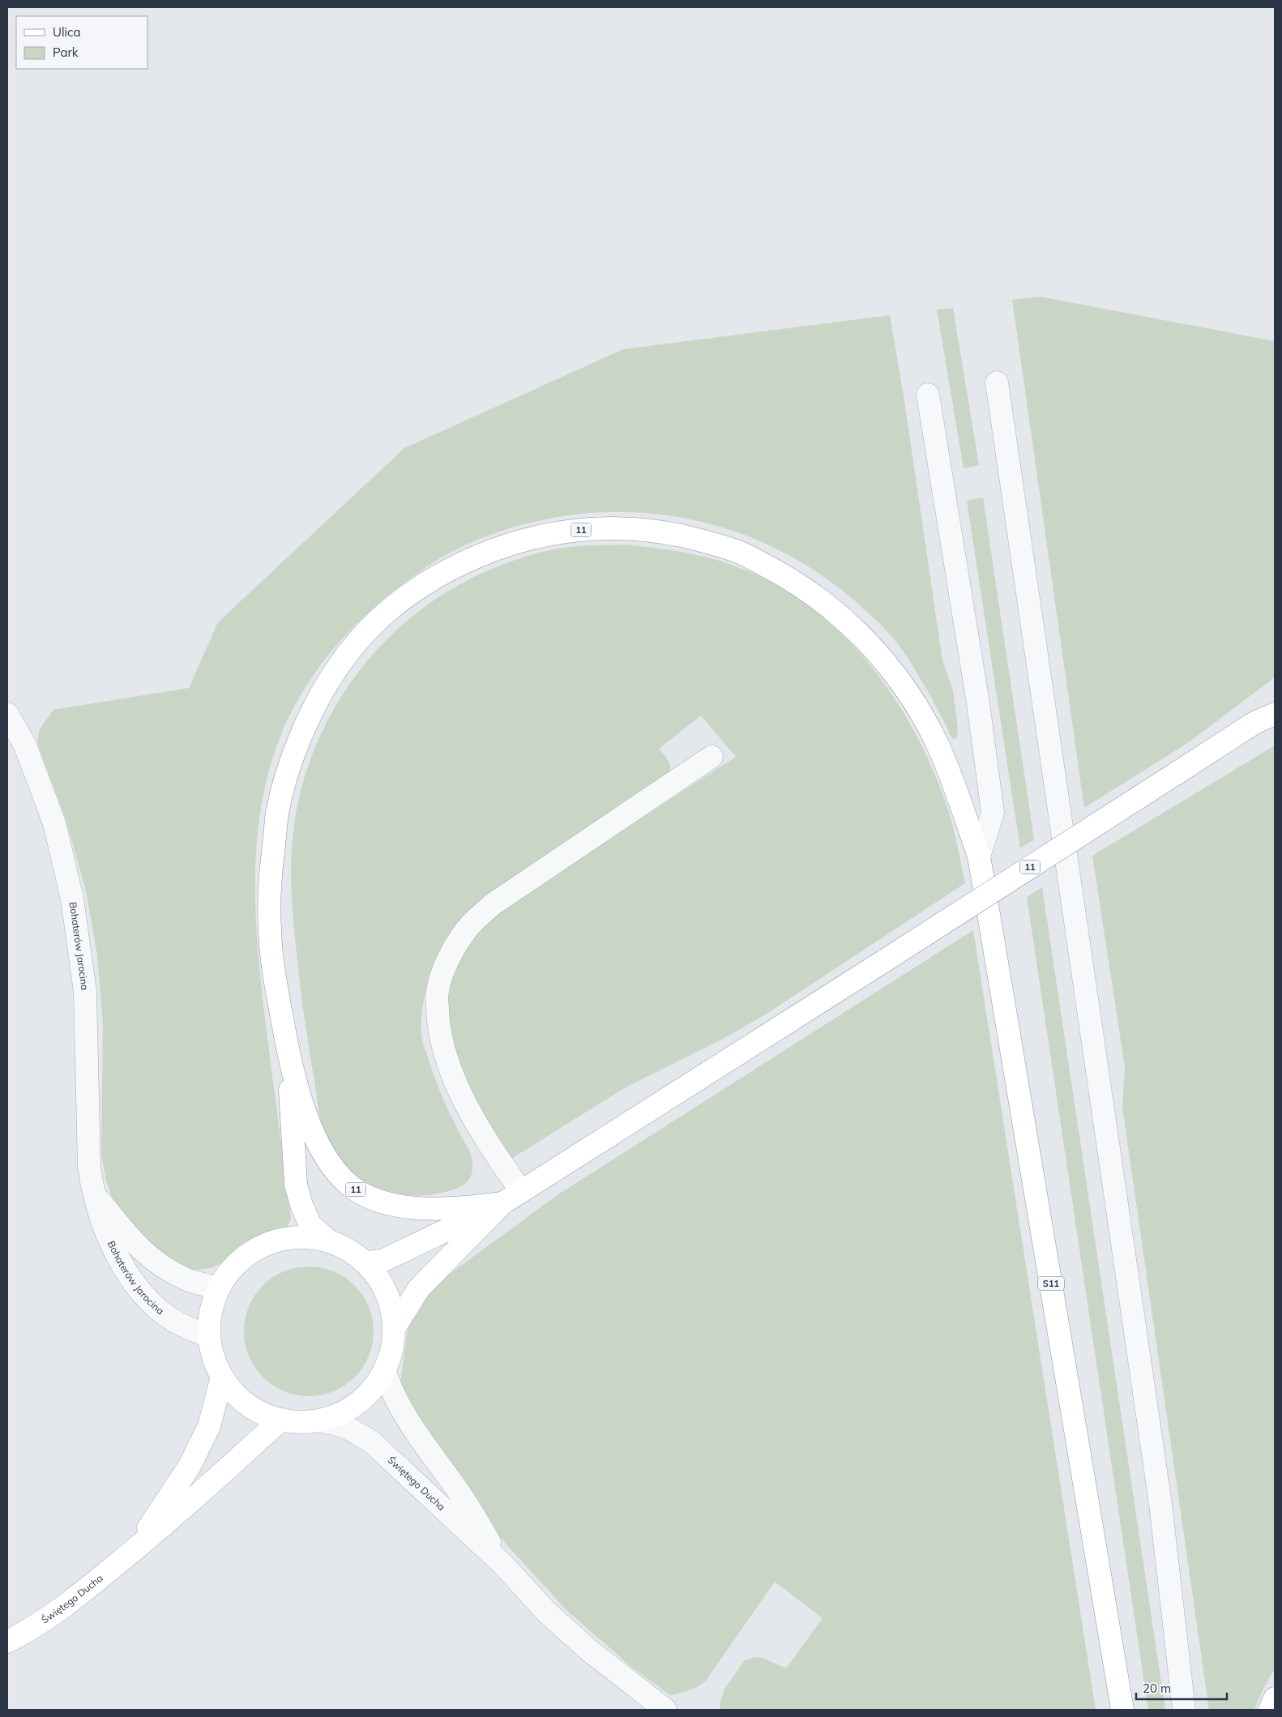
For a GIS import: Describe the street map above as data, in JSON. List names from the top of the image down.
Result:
{
  "streets": {
    "main road": ["11", "S11", "Świętego Ducha"],
    "street": ["Bohaterów Jarocina"]
  },
  "crossings": [
    ["11", "S11"]
  ],
  "legend": ["Ulica", "Park"],
  "scale_bar": "20 m"
}
